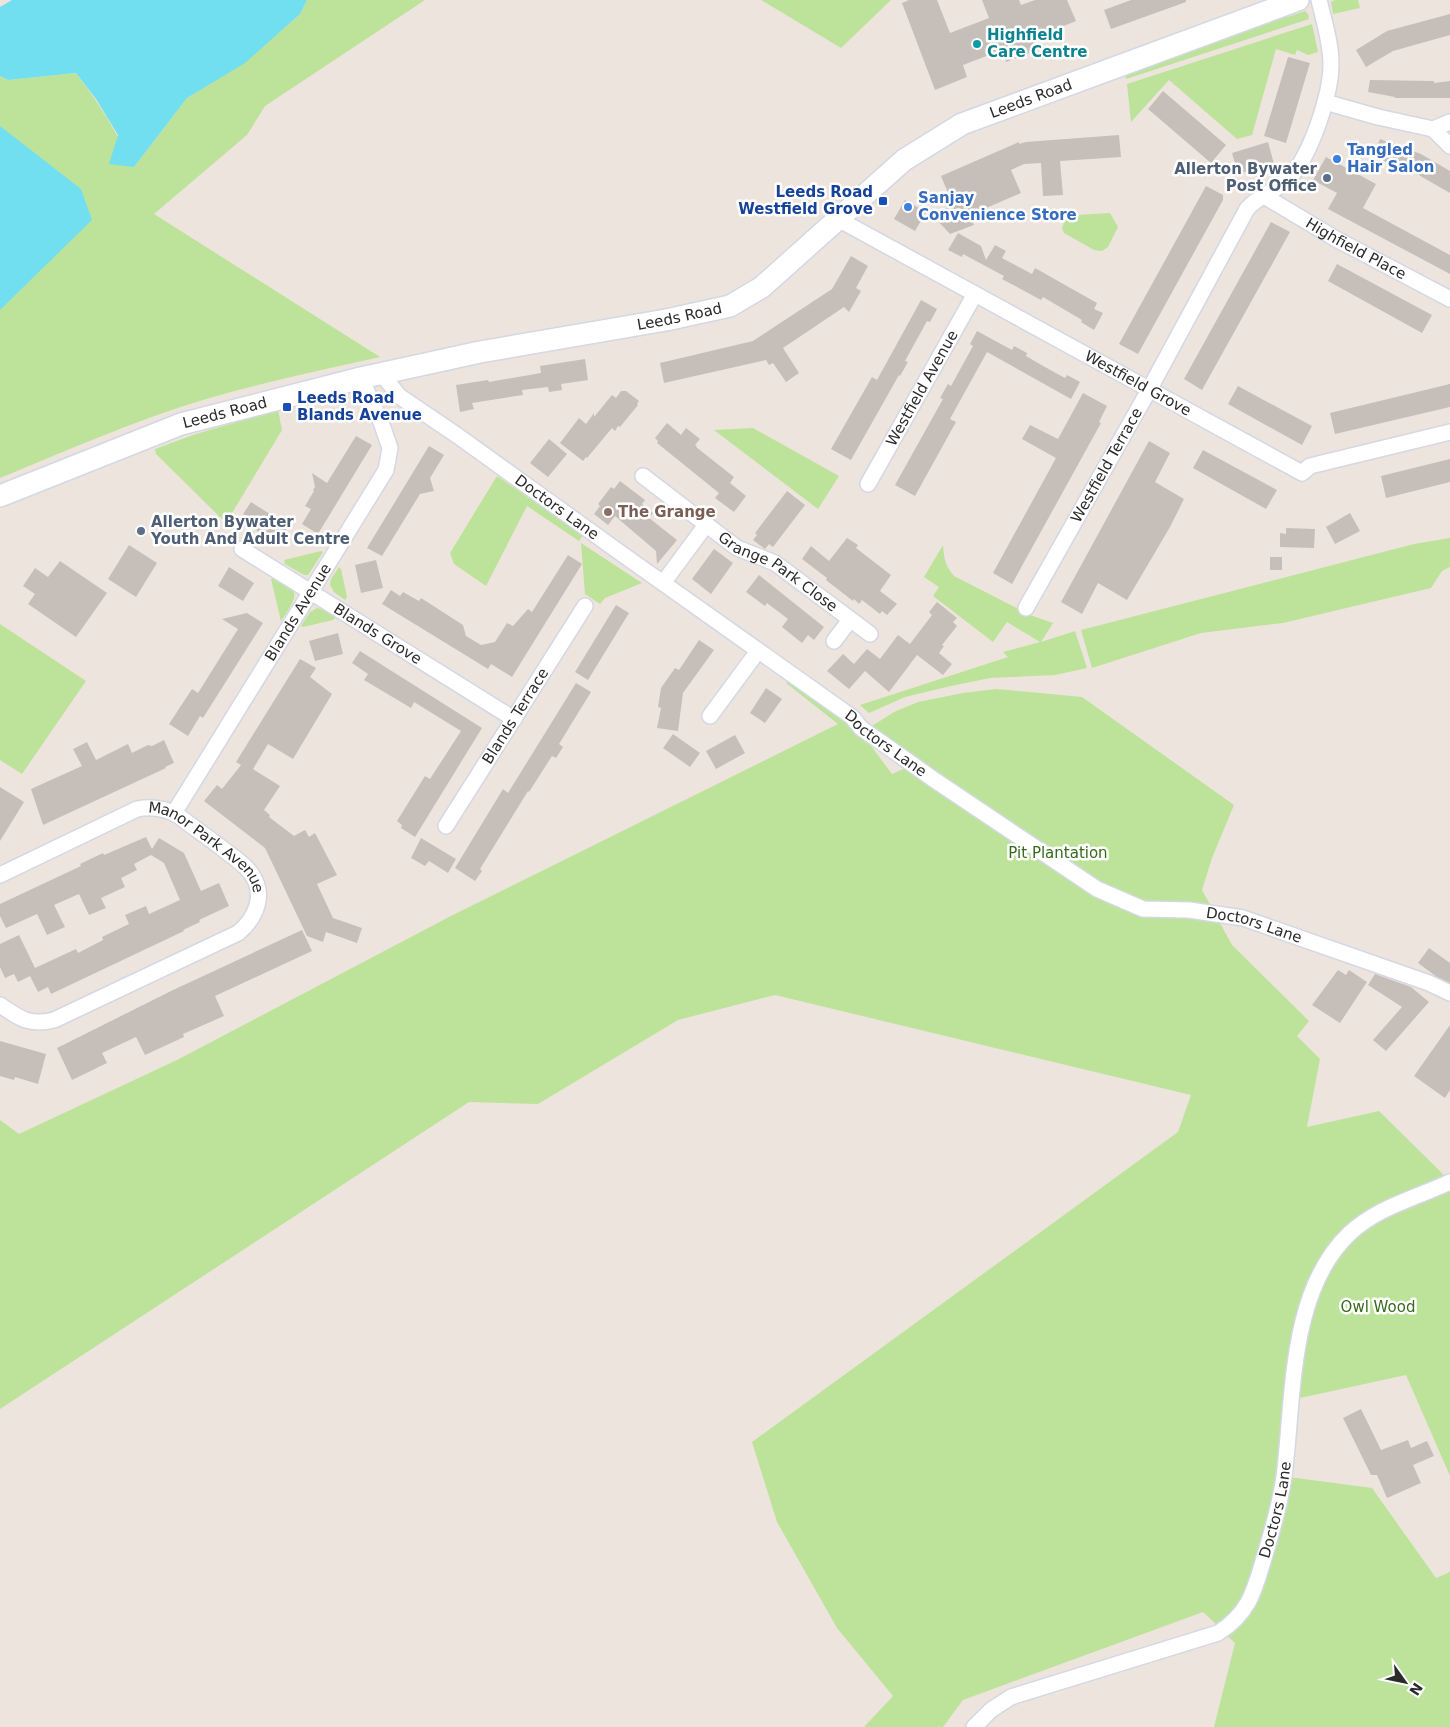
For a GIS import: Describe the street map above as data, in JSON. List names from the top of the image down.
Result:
{
  "streets": {
    "street": [
      "Leeds Road",
      "Highfield Place",
      "Westfield Grove",
      "Westfield Avenue",
      "Westfield Terrace",
      "Doctors Lane",
      "Grange Park Close",
      "Blands Avenue",
      "Blands Grove",
      "Blands Terrace",
      "Manor Park Avenue"
    ]
  },
  "crossings": [
    ["Leeds Road", "Westfield Grove"],
    ["Leeds Road", "Doctors Lane"],
    ["Leeds Road", "Blands Avenue"],
    ["Highfield Place", "Westfield Terrace"],
    ["Westfield Grove", "Westfield Avenue"],
    ["Westfield Grove", "Westfield Terrace"],
    ["Doctors Lane", "Grange Park Close"],
    ["Doctors Lane", "Blands Avenue"],
    ["Blands Avenue", "Blands Grove"],
    ["Blands Avenue", "Manor Park Avenue"],
    ["Blands Grove", "Blands Terrace"]
  ],
  "parks": ["Pit Plantation", "Owl Wood"],
  "places": {
    "other": [
      "Highfield Care Centre",
      "Tangled Hair Salon",
      "Allerton Bywater Post Office",
      "Sanjay Convenience Store",
      "The Grange",
      "Allerton Bywater Youth And Adult Centre"
    ],
    "transit": ["Leeds Road Westfield Grove", "Leeds Road Blands Avenue"]
  },
  "north": "bottom right"
}
